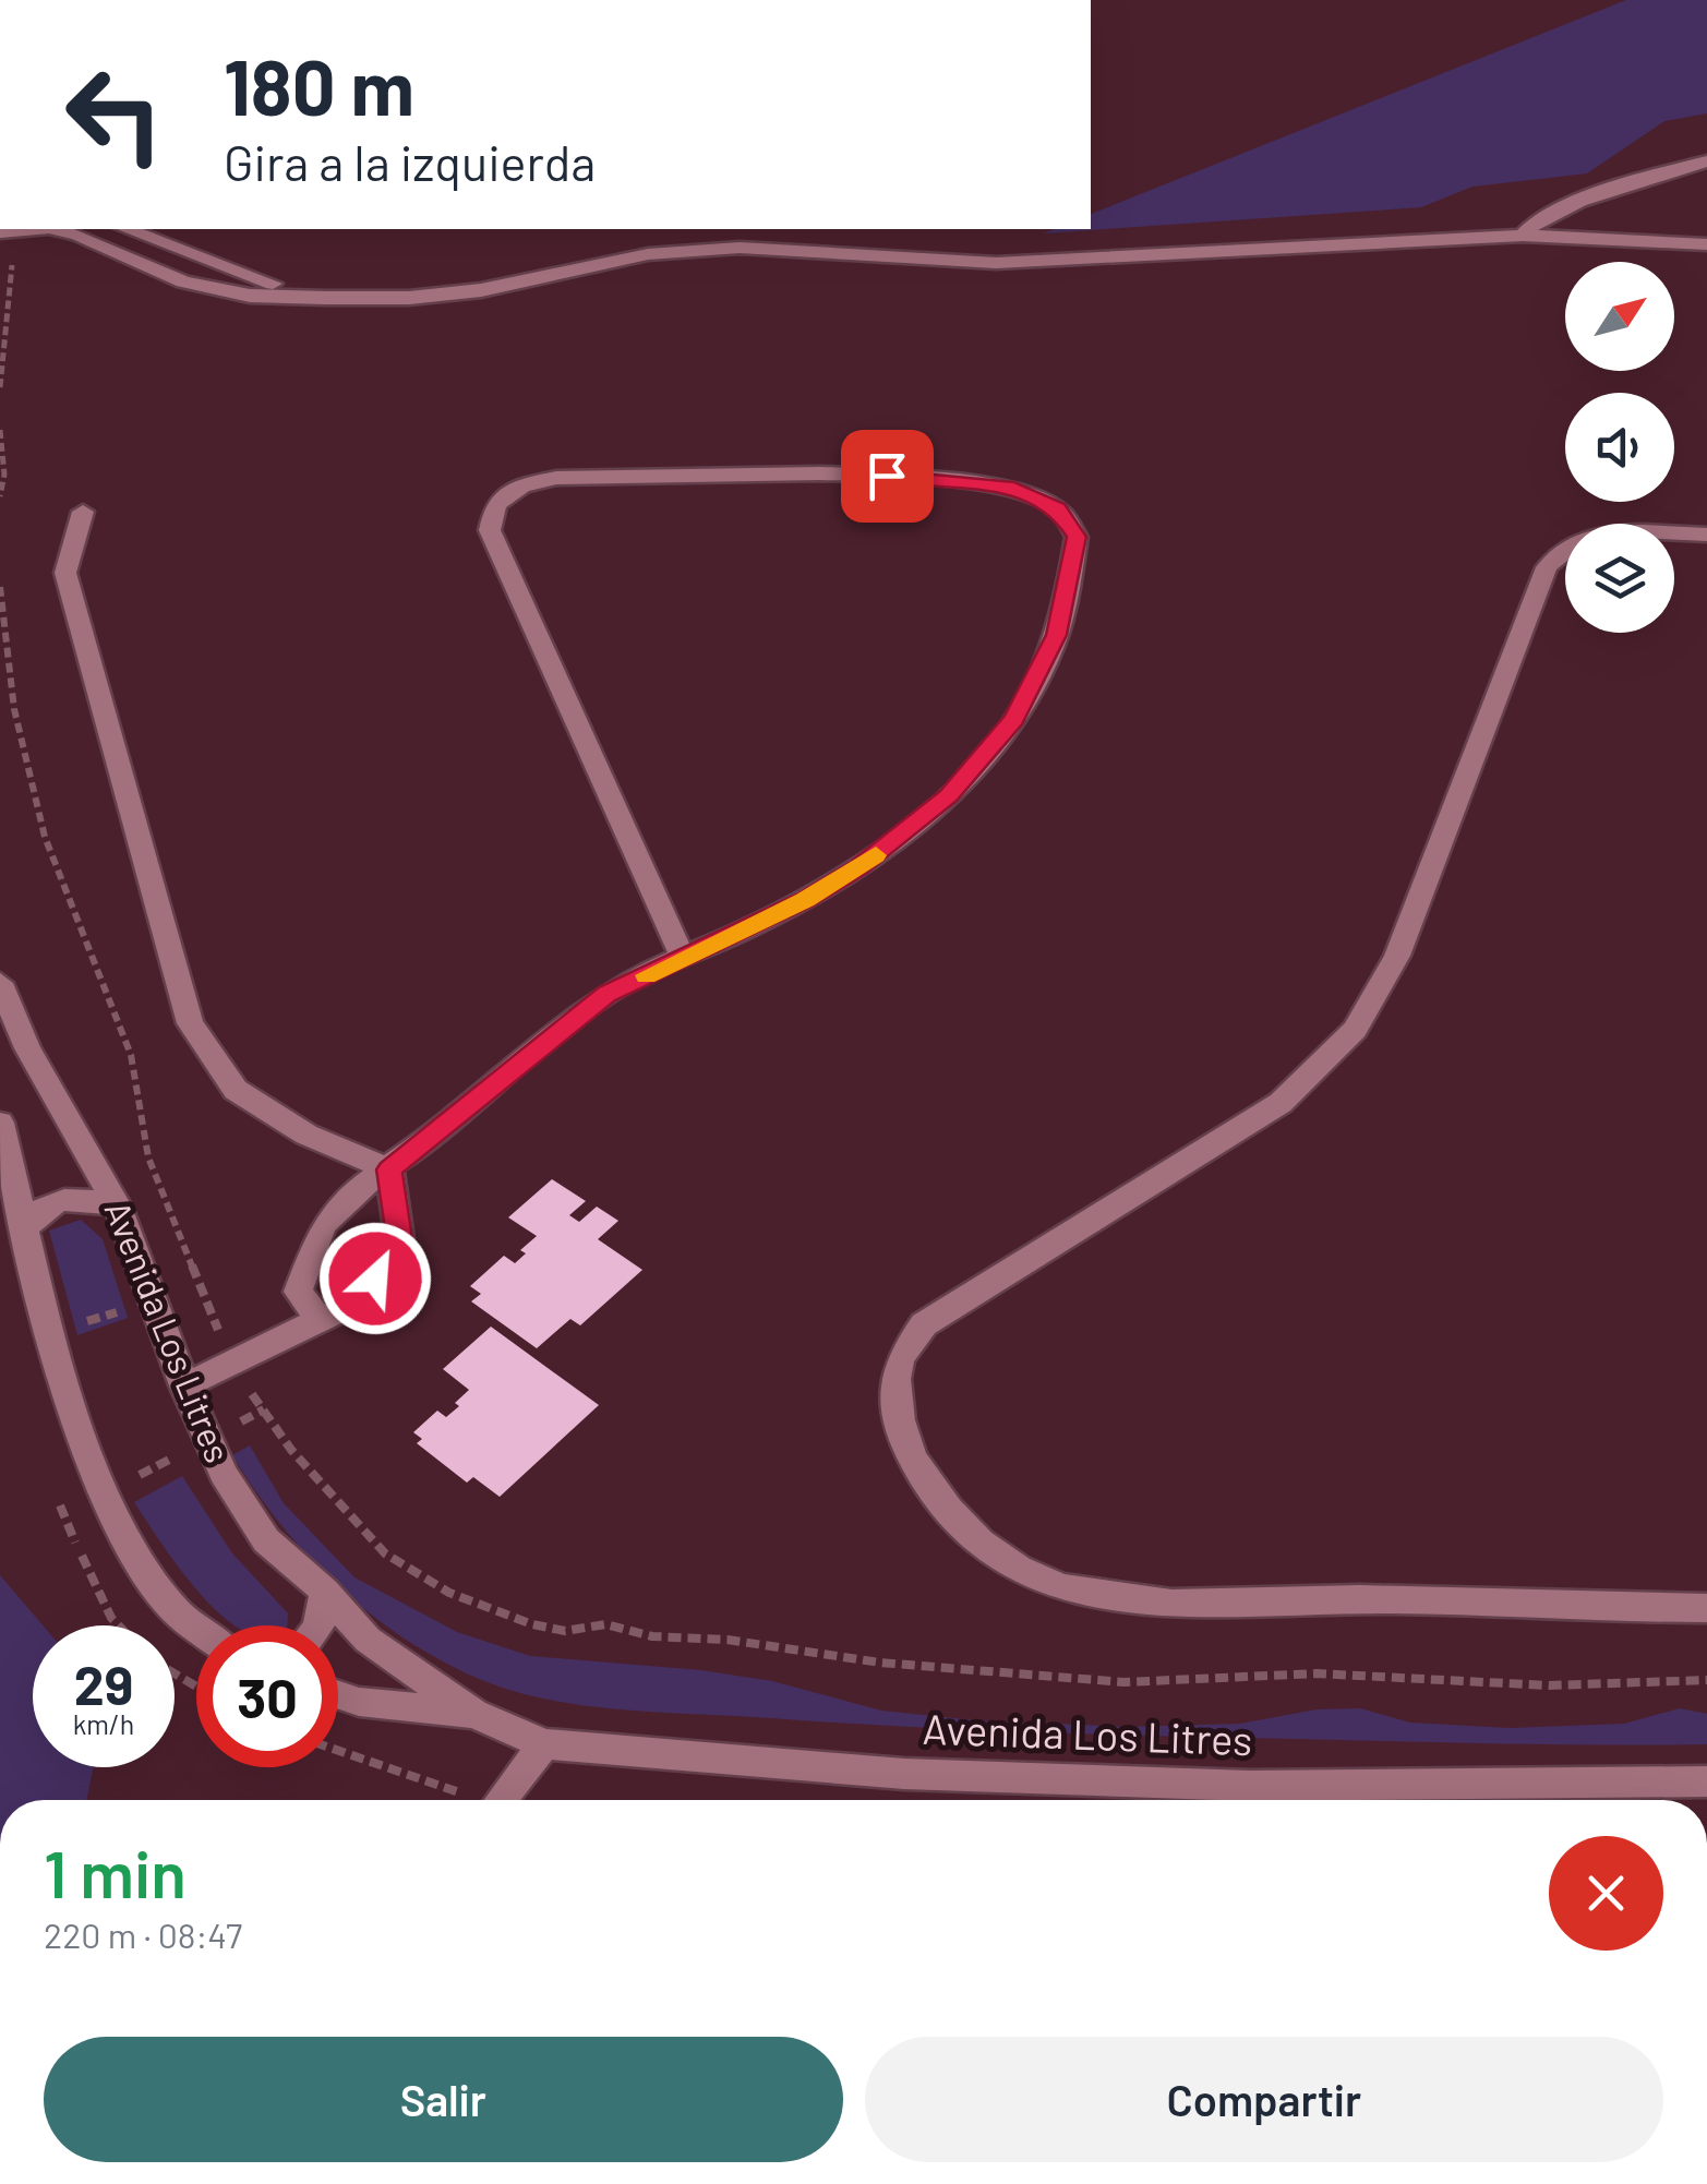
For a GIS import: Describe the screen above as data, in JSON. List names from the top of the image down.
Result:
{
  "streets": {
    "street": ["Avenida Los Litres"]
  },
  "north": "top right",
  "page": {
    "turn": ["180 m", "Gira a la izquierda"],
    "speed": "29 km/h",
    "limit": "30",
    "heading": ["1 min", "220 m · 08:47"],
    "buttons": ["Salir", "Compartir"]
  }
}
